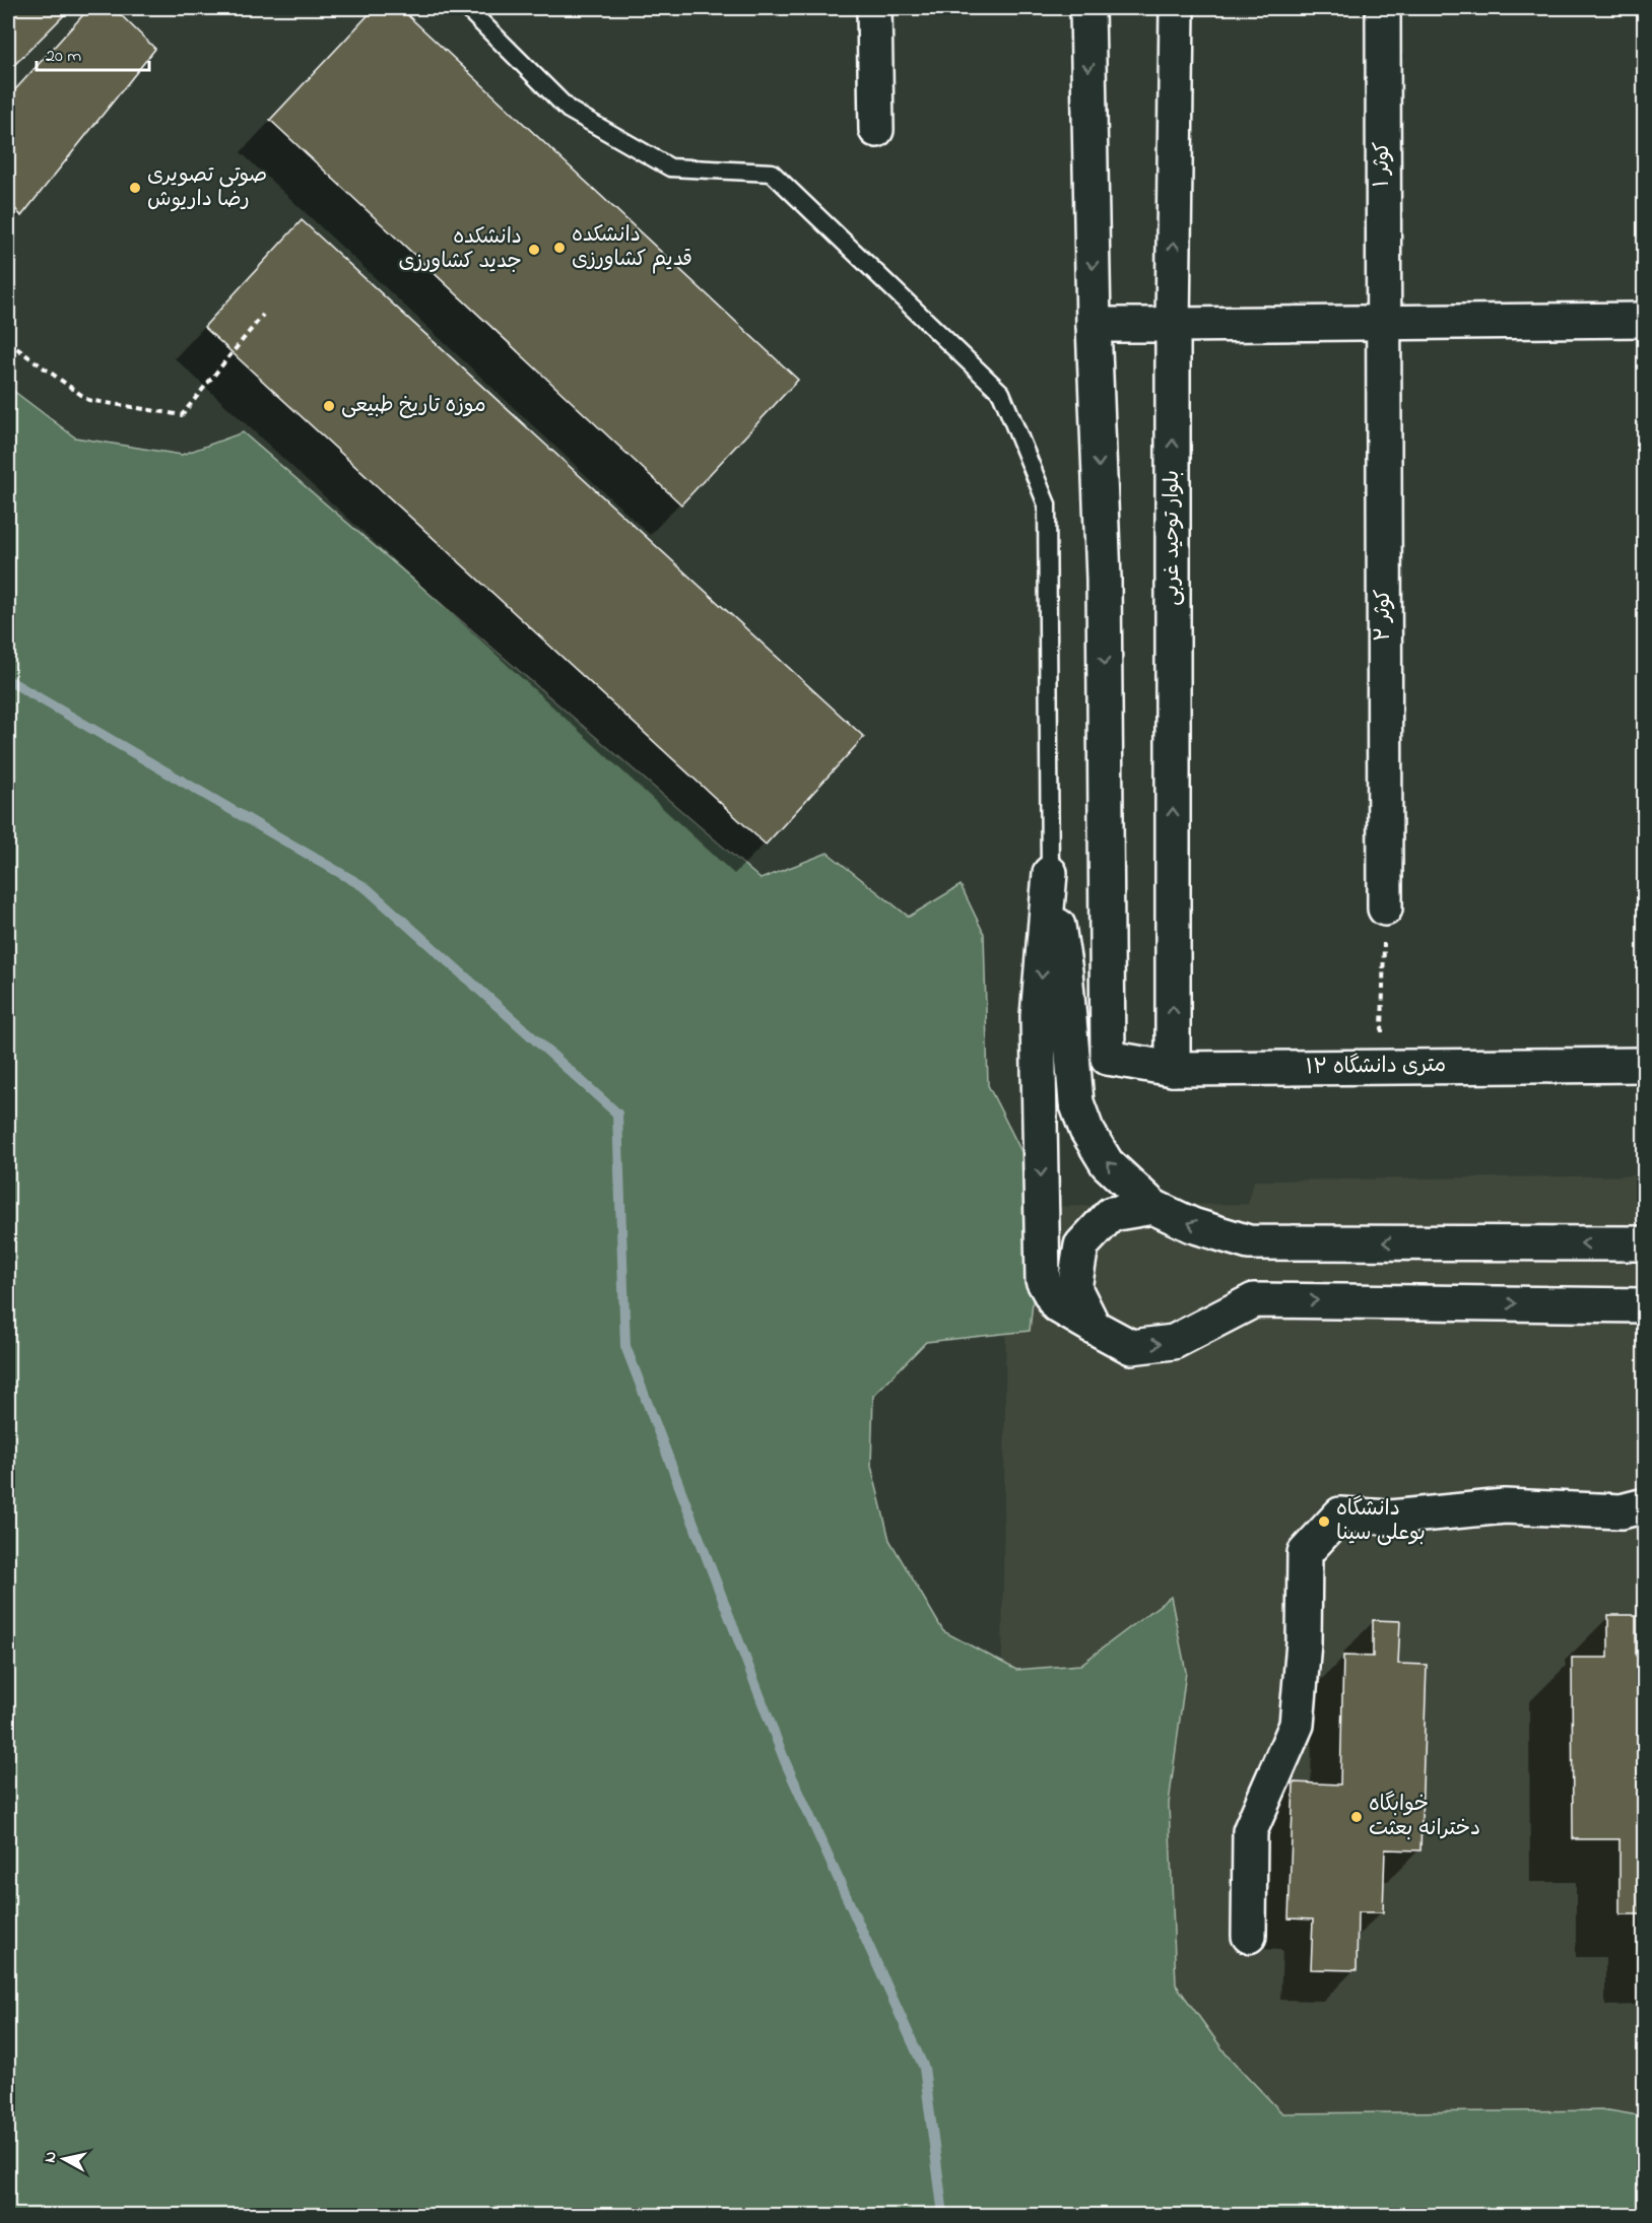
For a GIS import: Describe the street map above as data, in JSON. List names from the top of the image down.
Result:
{
  "streets": {
    "street": [
      "کوثر ۱",
      "بلوار توحید غربی",
      "کوثر ۲",
      "۱۲ متری دانشگاه"
    ]
  },
  "crossings": [
    ["کوثر ۱", "کوثر ۲"],
    ["بلوار توحید غربی", "۱۲ متری دانشگاه"]
  ],
  "places": [
    "صوتی تصویری رضا داریوش",
    "دانشکده قدیم کشاورزی",
    "دانشکده جدید کشاورزی",
    "موزه تاریخ طبیعی",
    "دانشگاه بوعلی سینا",
    "خوابگاه دخترانه بعثت"
  ],
  "scale_bar": "20 m",
  "north": "left"
}
